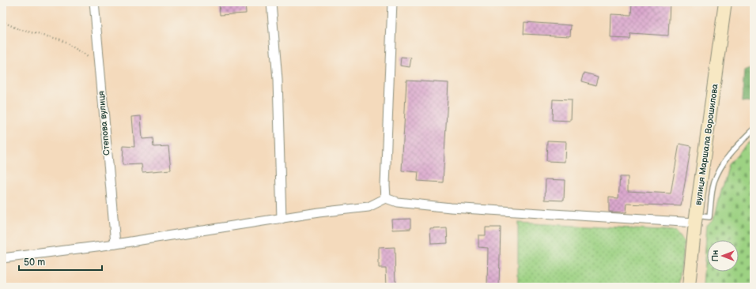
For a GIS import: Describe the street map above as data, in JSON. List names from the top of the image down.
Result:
{
  "streets": {
    "street": ["Степова вулиця", "вулиця Маршала Ворошилова"]
  },
  "scale_bar": "50 m",
  "north": "left"
}
